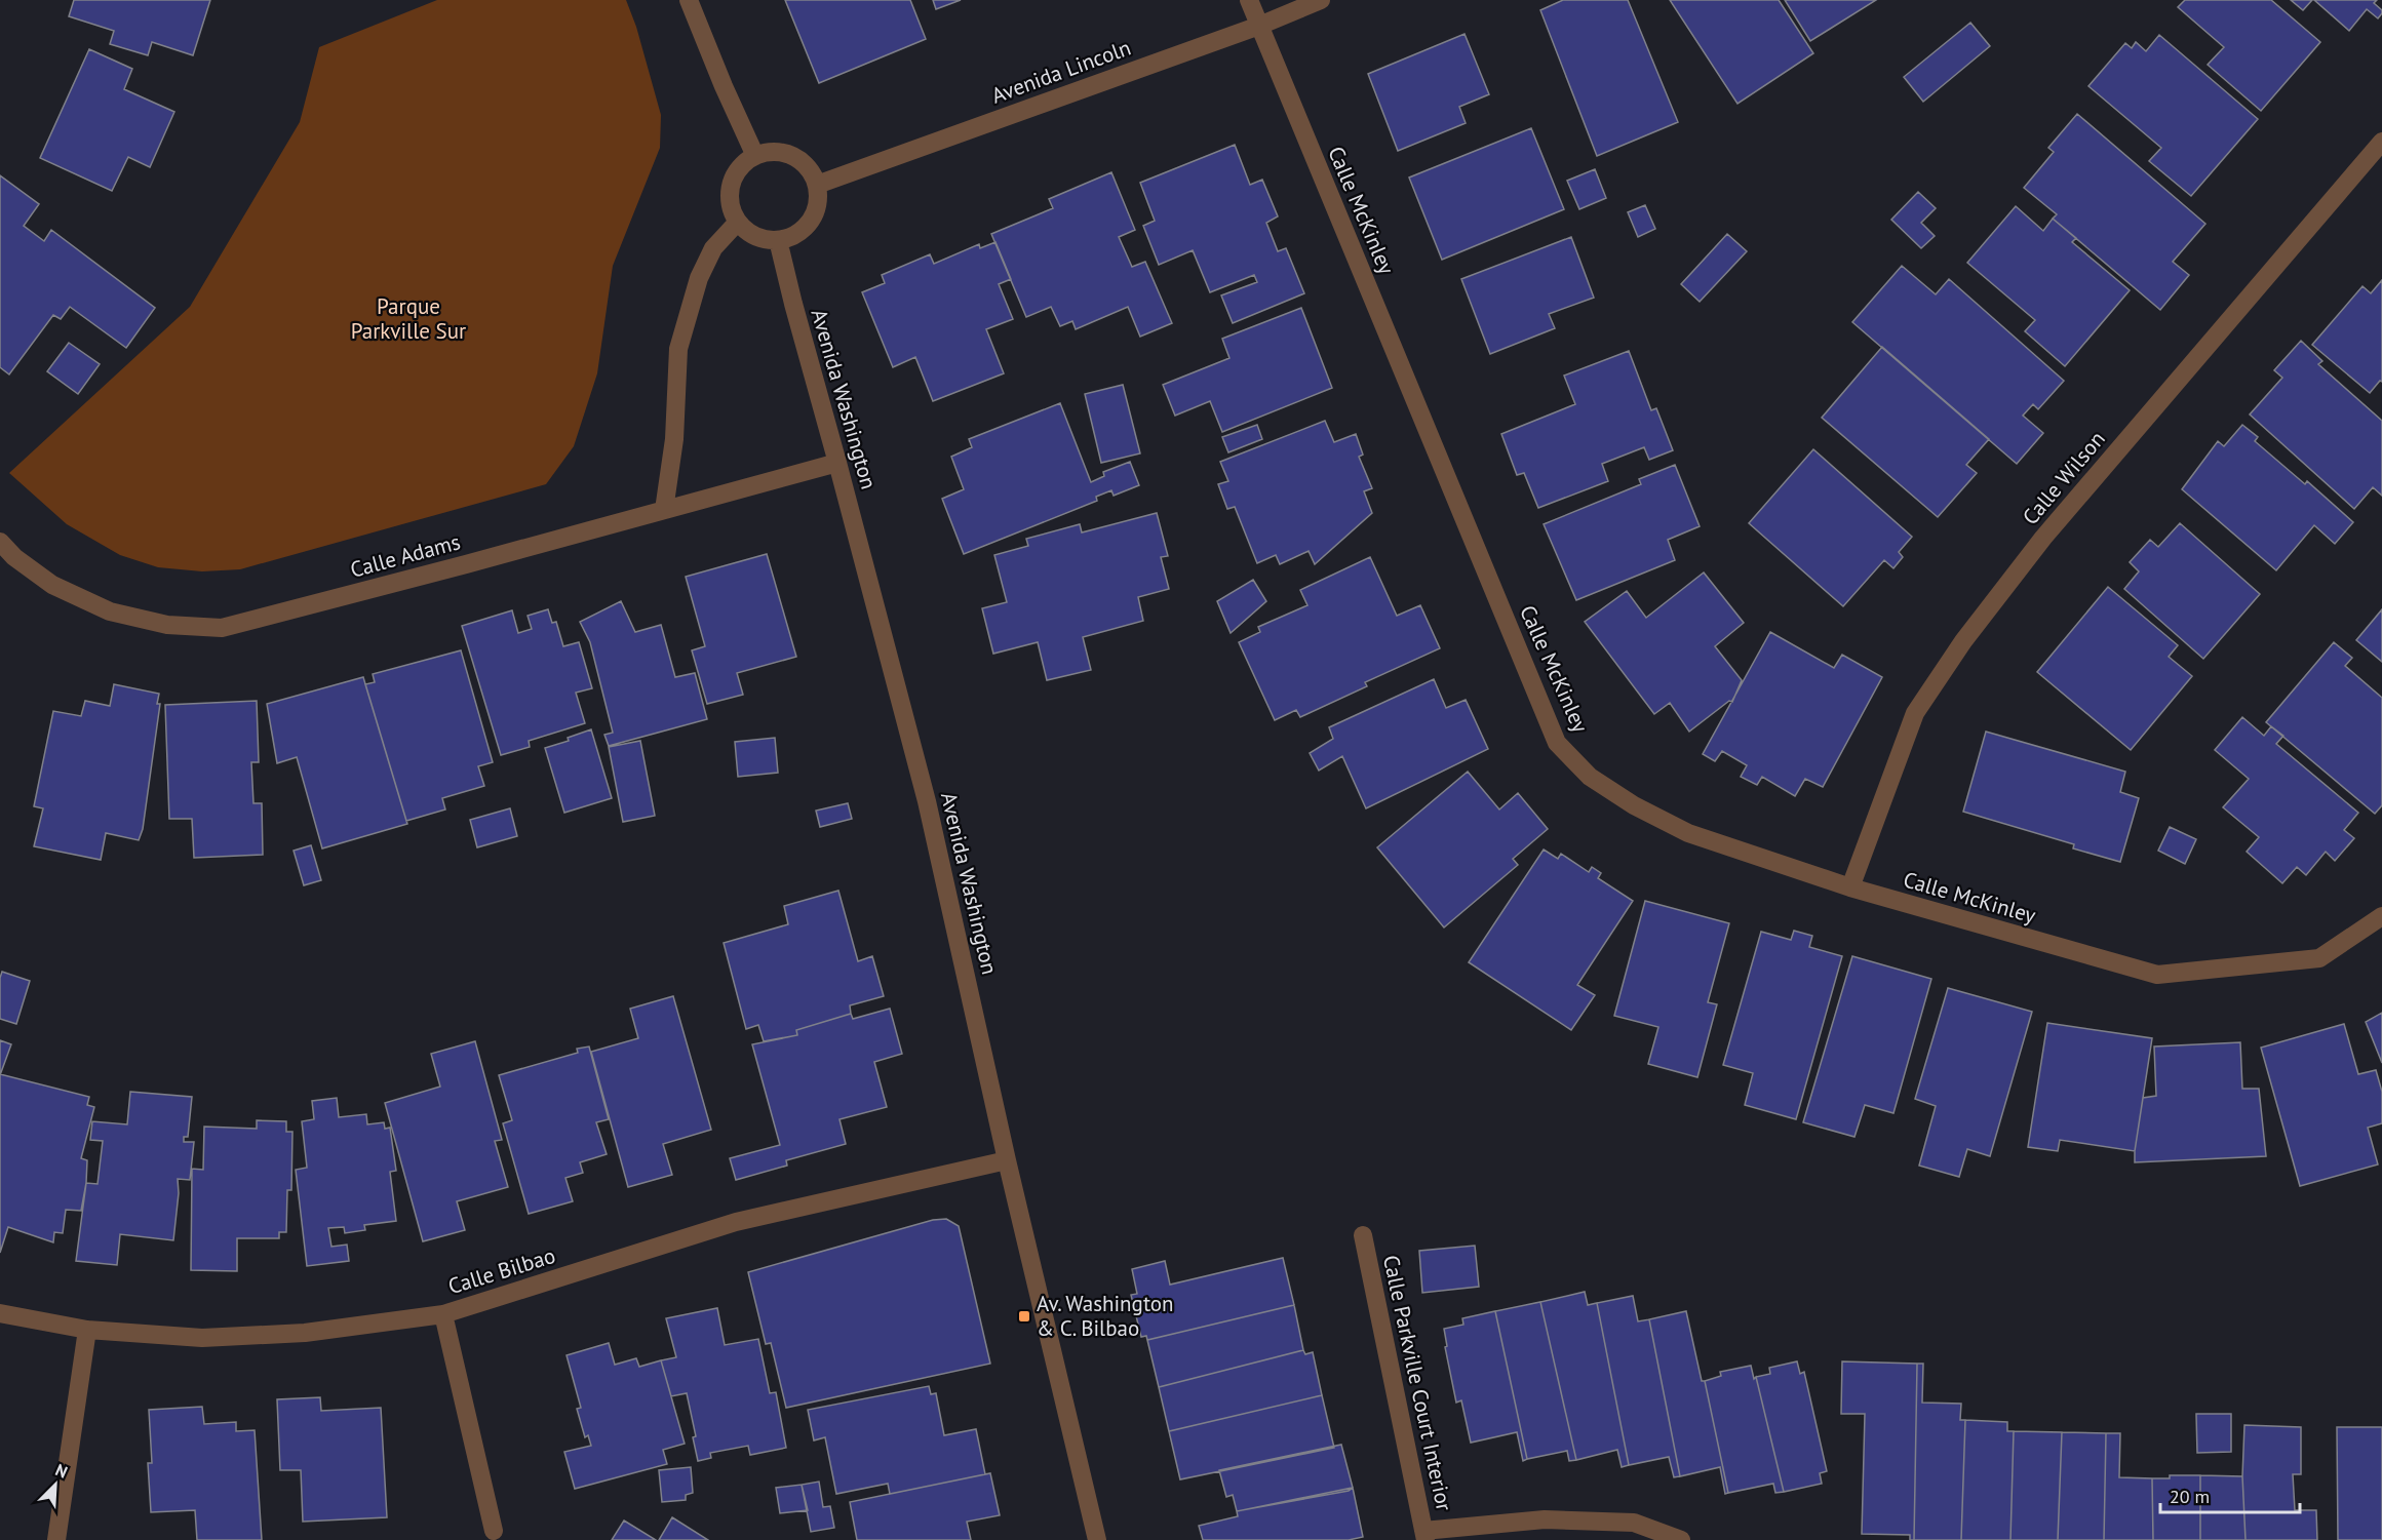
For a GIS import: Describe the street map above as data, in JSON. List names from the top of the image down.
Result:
{
  "streets": {
    "street": [
      "Avenida Lincoln",
      "Calle McKinley",
      "Avenida Washington",
      "Calle Wilson",
      "Calle Adams",
      "Calle Bilbao",
      "Calle Parkville Court Interior"
    ]
  },
  "crossings": [
    ["Avenida Lincoln", "Calle McKinley"],
    ["Avenida Lincoln", "Avenida Washington"],
    ["Calle McKinley", "Calle Wilson"],
    ["Avenida Washington", "Calle Adams"],
    ["Avenida Washington", "Calle Bilbao"]
  ],
  "parks": ["Parque Parkville Sur"],
  "places": {
    "transit": ["Av. Washington & C. Bilbao"]
  },
  "scale_bar": "20 m",
  "north": "top right"
}
